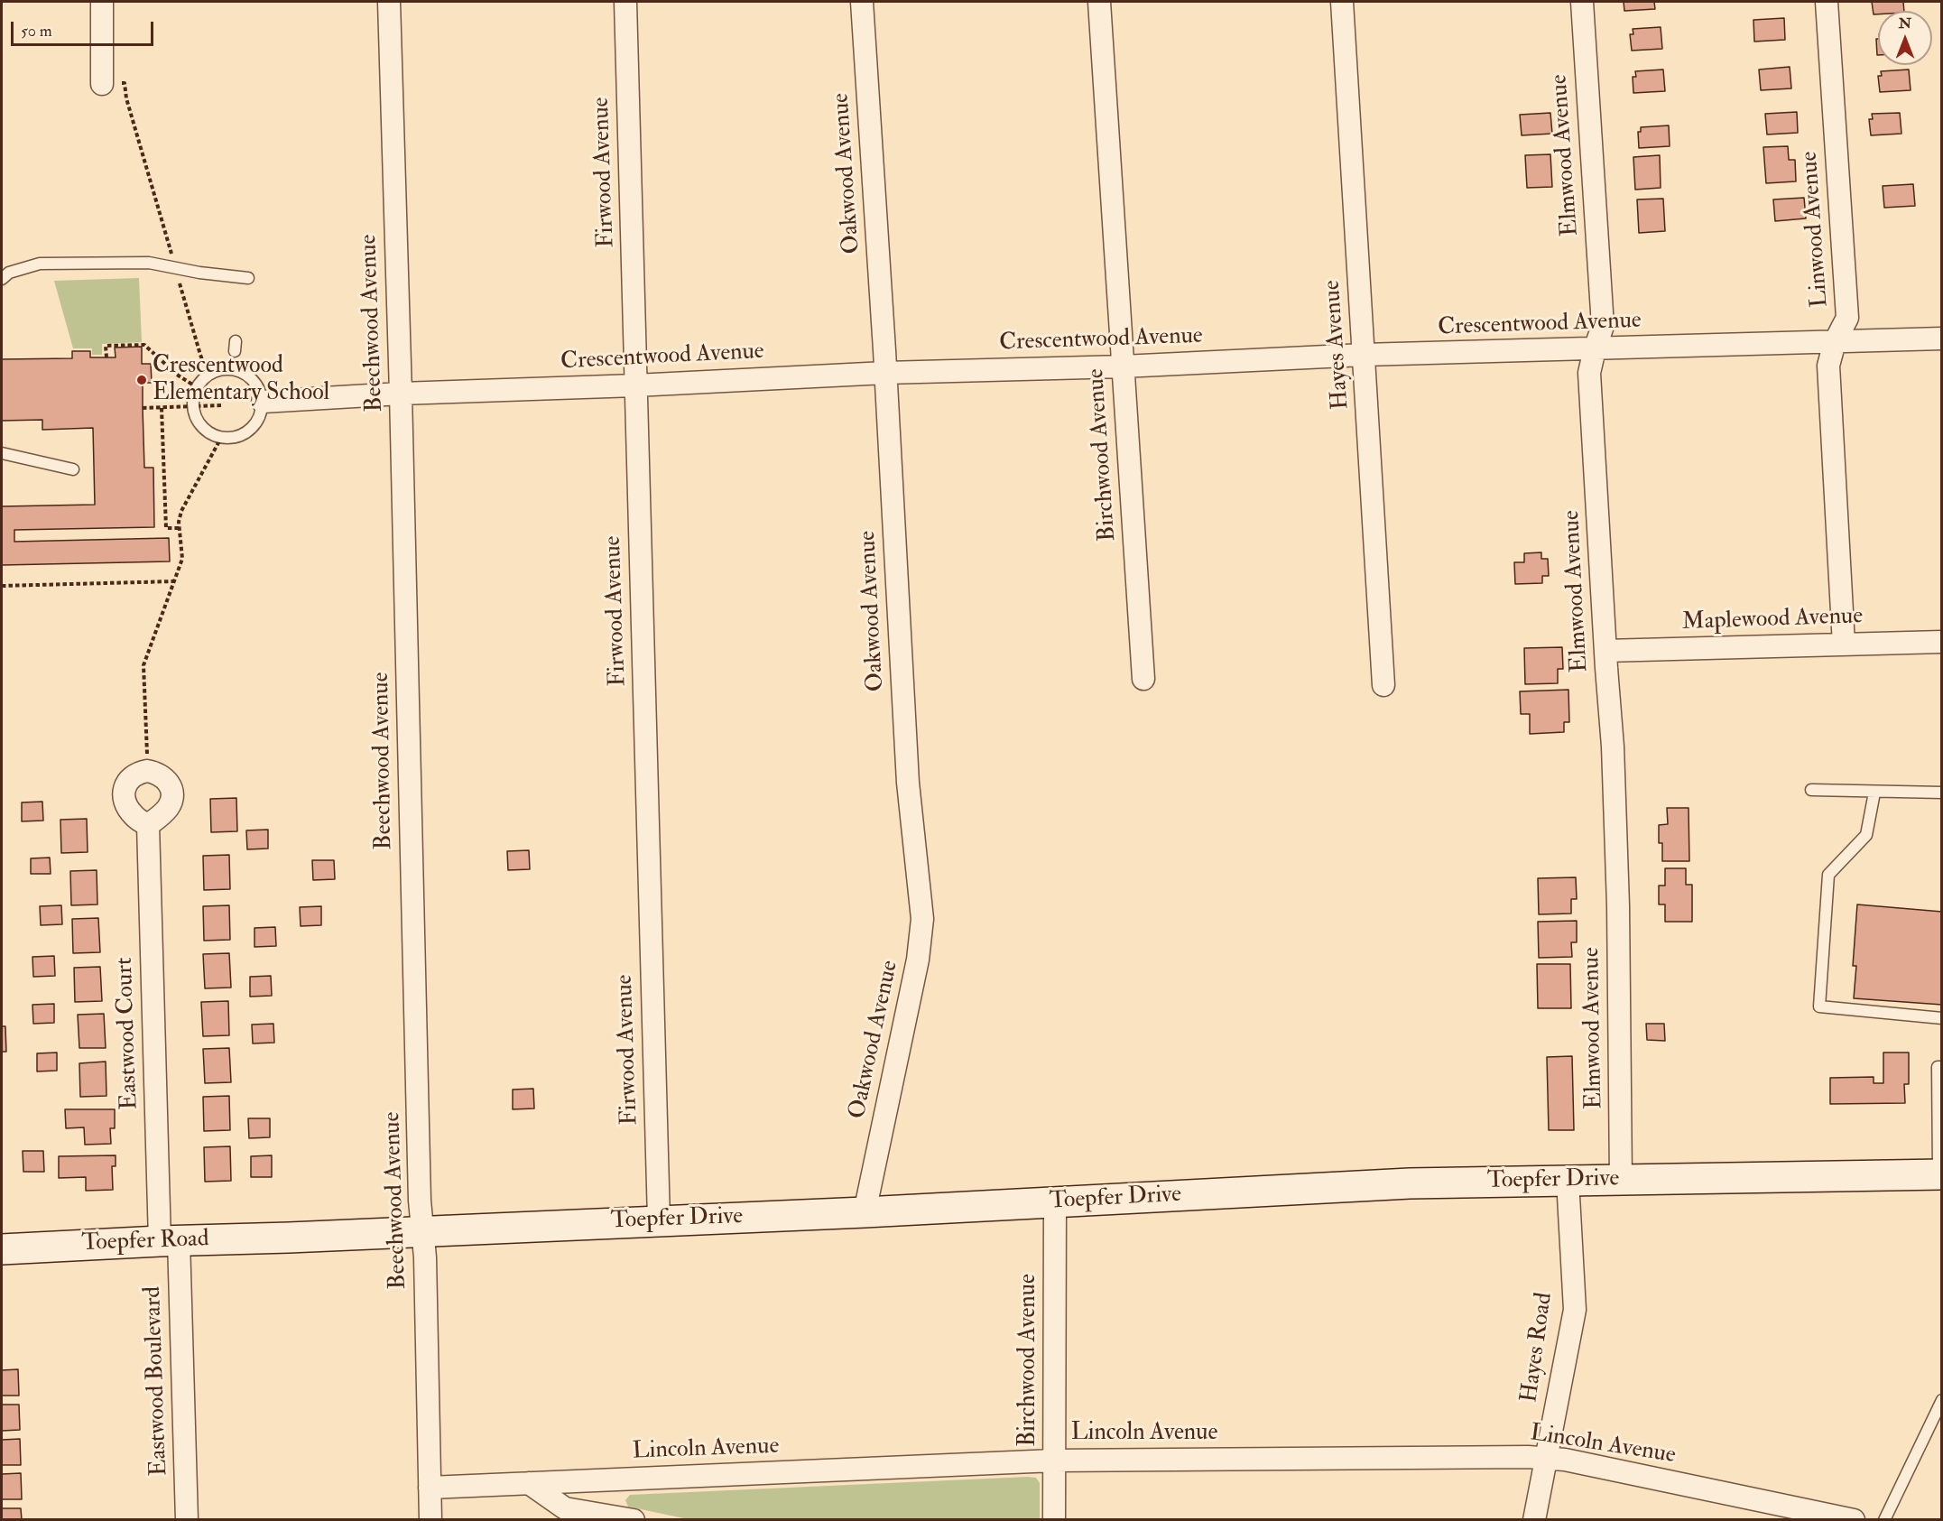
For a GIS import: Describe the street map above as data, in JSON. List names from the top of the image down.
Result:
{
  "streets": {
    "street": [
      "Elmwood Avenue",
      "Firwood Avenue",
      "Oakwood Avenue",
      "Linwood Avenue",
      "Beechwood Avenue",
      "Crescentwood Avenue",
      "Hayes Avenue",
      "Birchwood Avenue",
      "Maplewood Avenue",
      "Eastwood Court",
      "Toepfer Drive",
      "Toepfer Road",
      "Hayes Road",
      "Eastwood Boulevard",
      "Lincoln Avenue"
    ]
  },
  "crossings": [
    ["Elmwood Avenue", "Crescentwood Avenue"],
    ["Elmwood Avenue", "Maplewood Avenue"],
    ["Elmwood Avenue", "Toepfer Drive"],
    ["Firwood Avenue", "Crescentwood Avenue"],
    ["Firwood Avenue", "Toepfer Drive"],
    ["Oakwood Avenue", "Crescentwood Avenue"],
    ["Oakwood Avenue", "Toepfer Drive"],
    ["Linwood Avenue", "Crescentwood Avenue"],
    ["Linwood Avenue", "Maplewood Avenue"],
    ["Beechwood Avenue", "Crescentwood Avenue"],
    ["Beechwood Avenue", "Toepfer Drive"],
    ["Beechwood Avenue", "Lincoln Avenue"],
    ["Crescentwood Avenue", "Hayes Avenue"],
    ["Crescentwood Avenue", "Birchwood Avenue"],
    ["Birchwood Avenue", "Toepfer Drive"],
    ["Birchwood Avenue", "Lincoln Avenue"],
    ["Eastwood Court", "Toepfer Road"],
    ["Eastwood Court", "Eastwood Boulevard"],
    ["Toepfer Drive", "Toepfer Road"],
    ["Toepfer Drive", "Hayes Road"],
    ["Toepfer Road", "Eastwood Boulevard"],
    ["Hayes Road", "Lincoln Avenue"]
  ],
  "places": ["Crescentwood Elementary School"],
  "scale_bar": "50 m",
  "north": "top"
}
